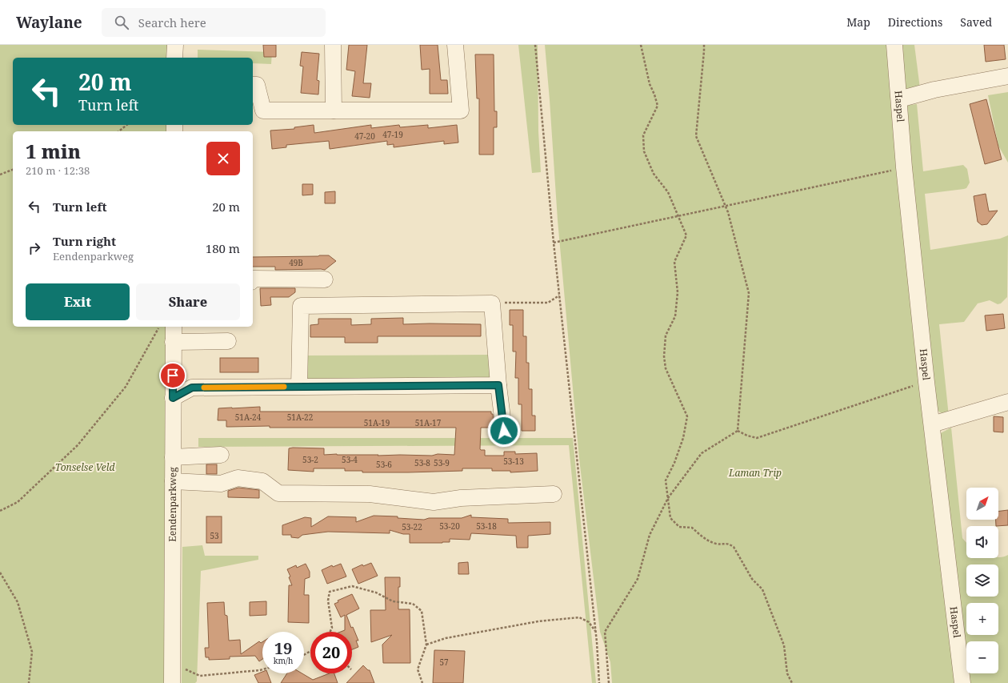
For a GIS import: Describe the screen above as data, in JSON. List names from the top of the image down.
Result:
{
  "streets": {
    "street": ["Haspel", "Eendenparkweg"]
  },
  "parks": ["Tonselse Veld", "Laman Trip"],
  "house_numbers": [
    "47-19",
    "47-20",
    "49B",
    "51A-24",
    "51A-22",
    "51A-19",
    "51A-17",
    "53-2",
    "53-4",
    "53-13",
    "53-8",
    "53-9",
    "53-6",
    "53-20",
    "53-18",
    "53-22",
    "53",
    "57"
  ],
  "north": "top right",
  "page": {
    "header": "Waylane",
    "search": "Search here",
    "nav": ["Map", "Directions", "Saved"],
    "turn": ["20 m", "Turn left"],
    "heading": ["1 min", "210 m · 12:38"],
    "list": [
      {
        "name": "Turn left",
        "value": "20 m"
      },
      {
        "name": "Turn right",
        "note": "Eendenparkweg",
        "value": "180 m"
      }
    ],
    "buttons": ["Exit", "Share"],
    "map_buttons": ["+", "−"],
    "speed": "19 km/h",
    "limit": "20"
  }
}
